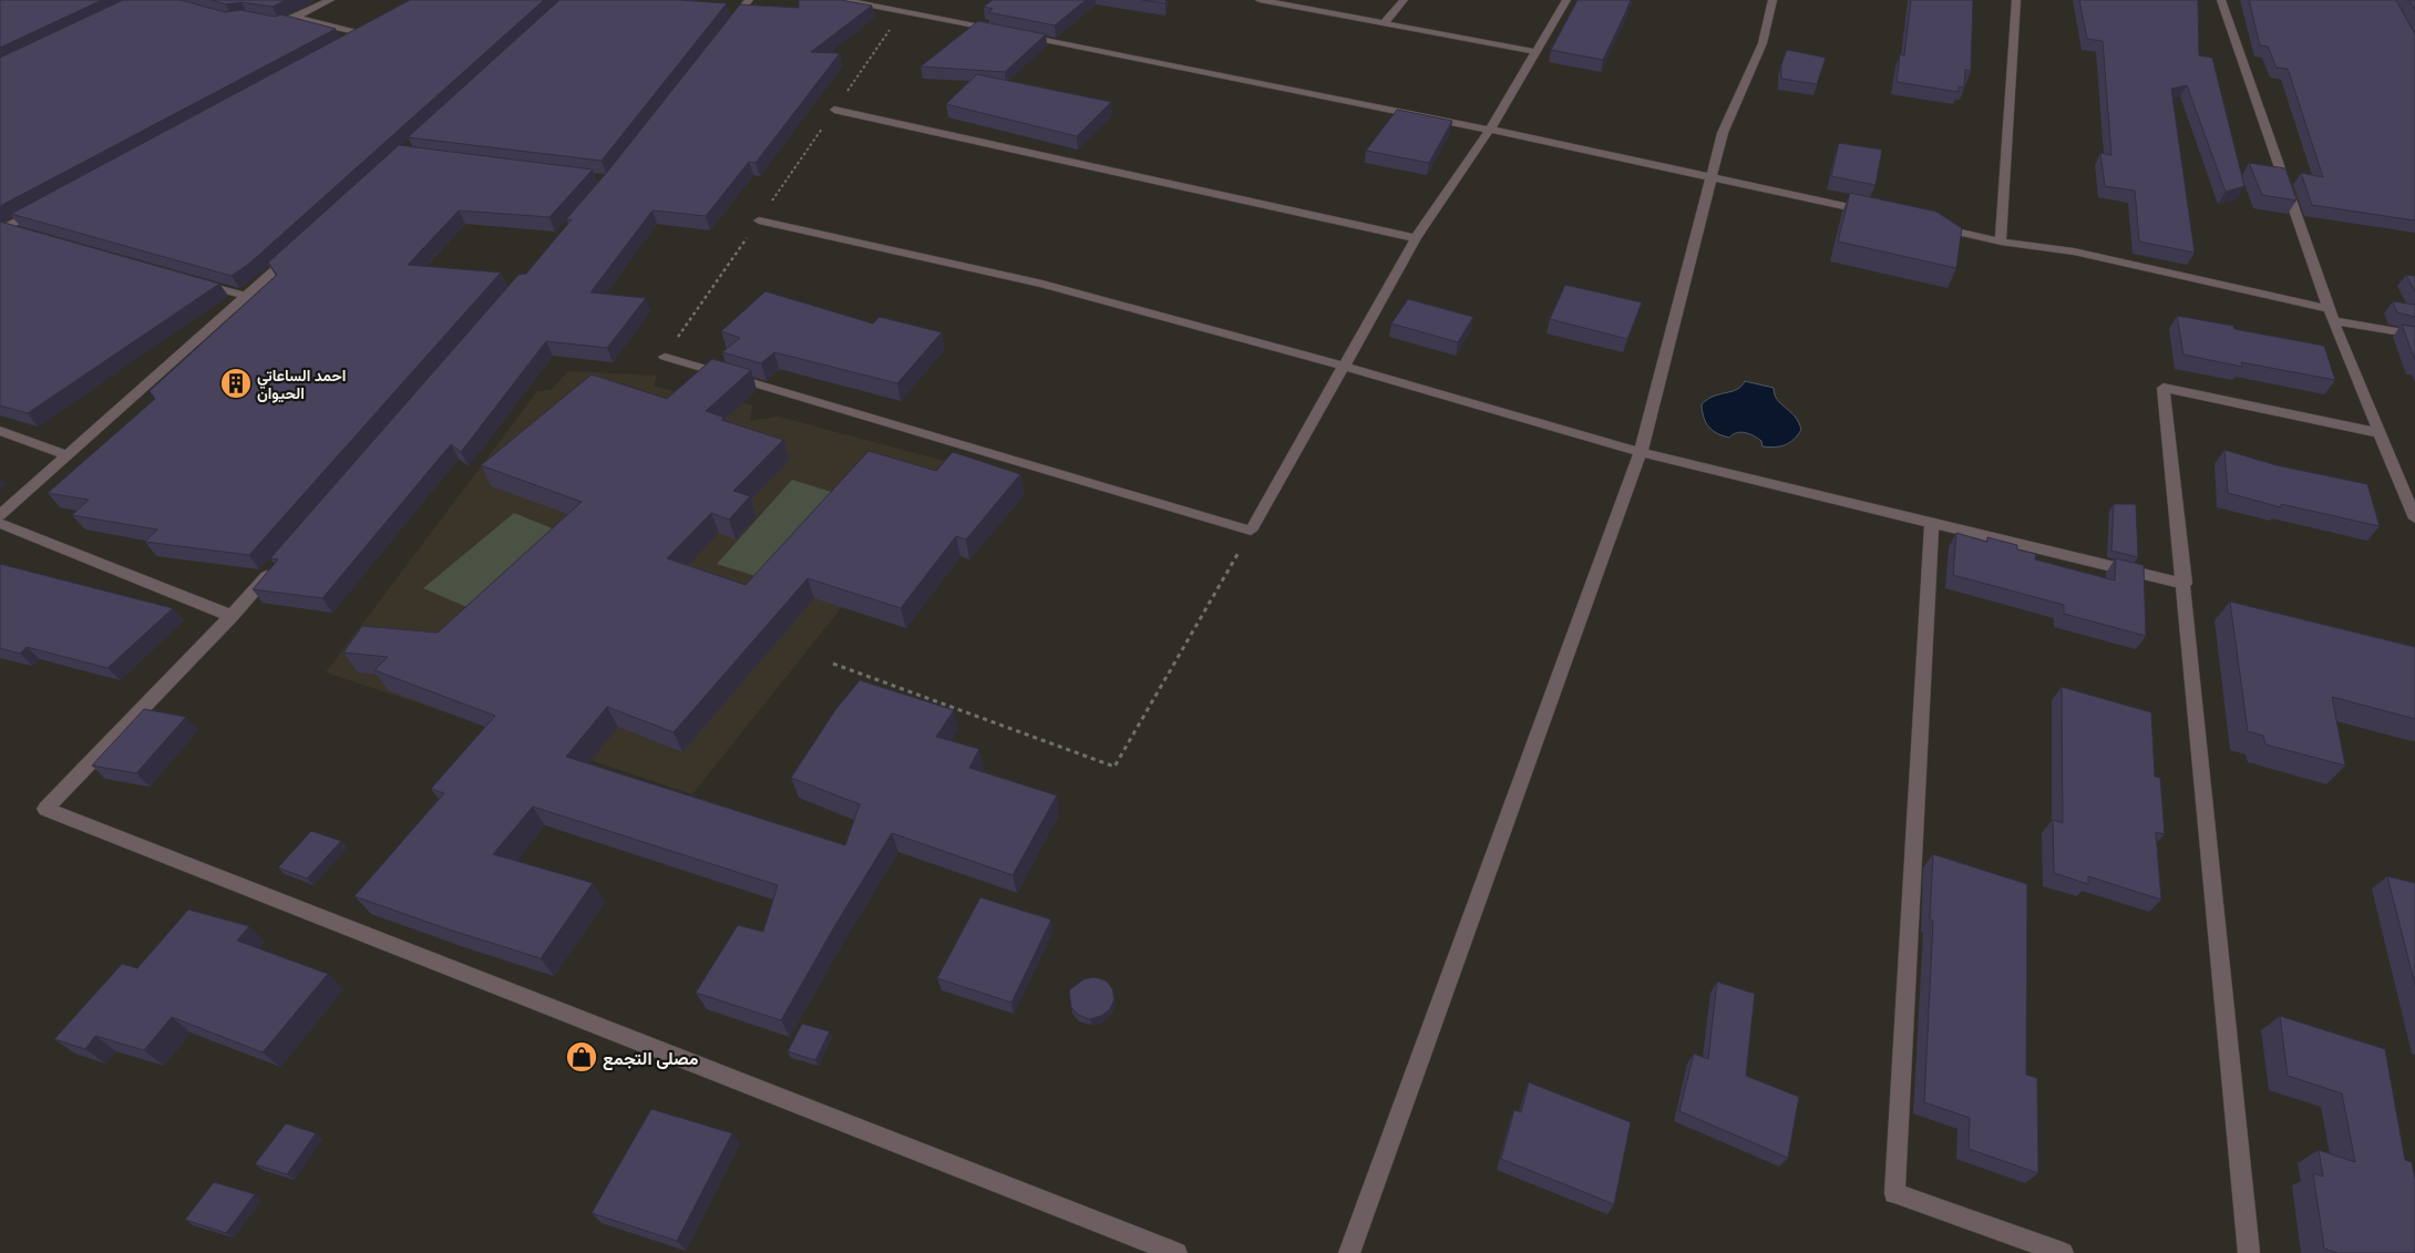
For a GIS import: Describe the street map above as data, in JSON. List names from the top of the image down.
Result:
{
  "places": {
    "building": ["احمد الساعاتي الحيوان"],
    "shop": ["مصلى التجمع"]
  }
}
